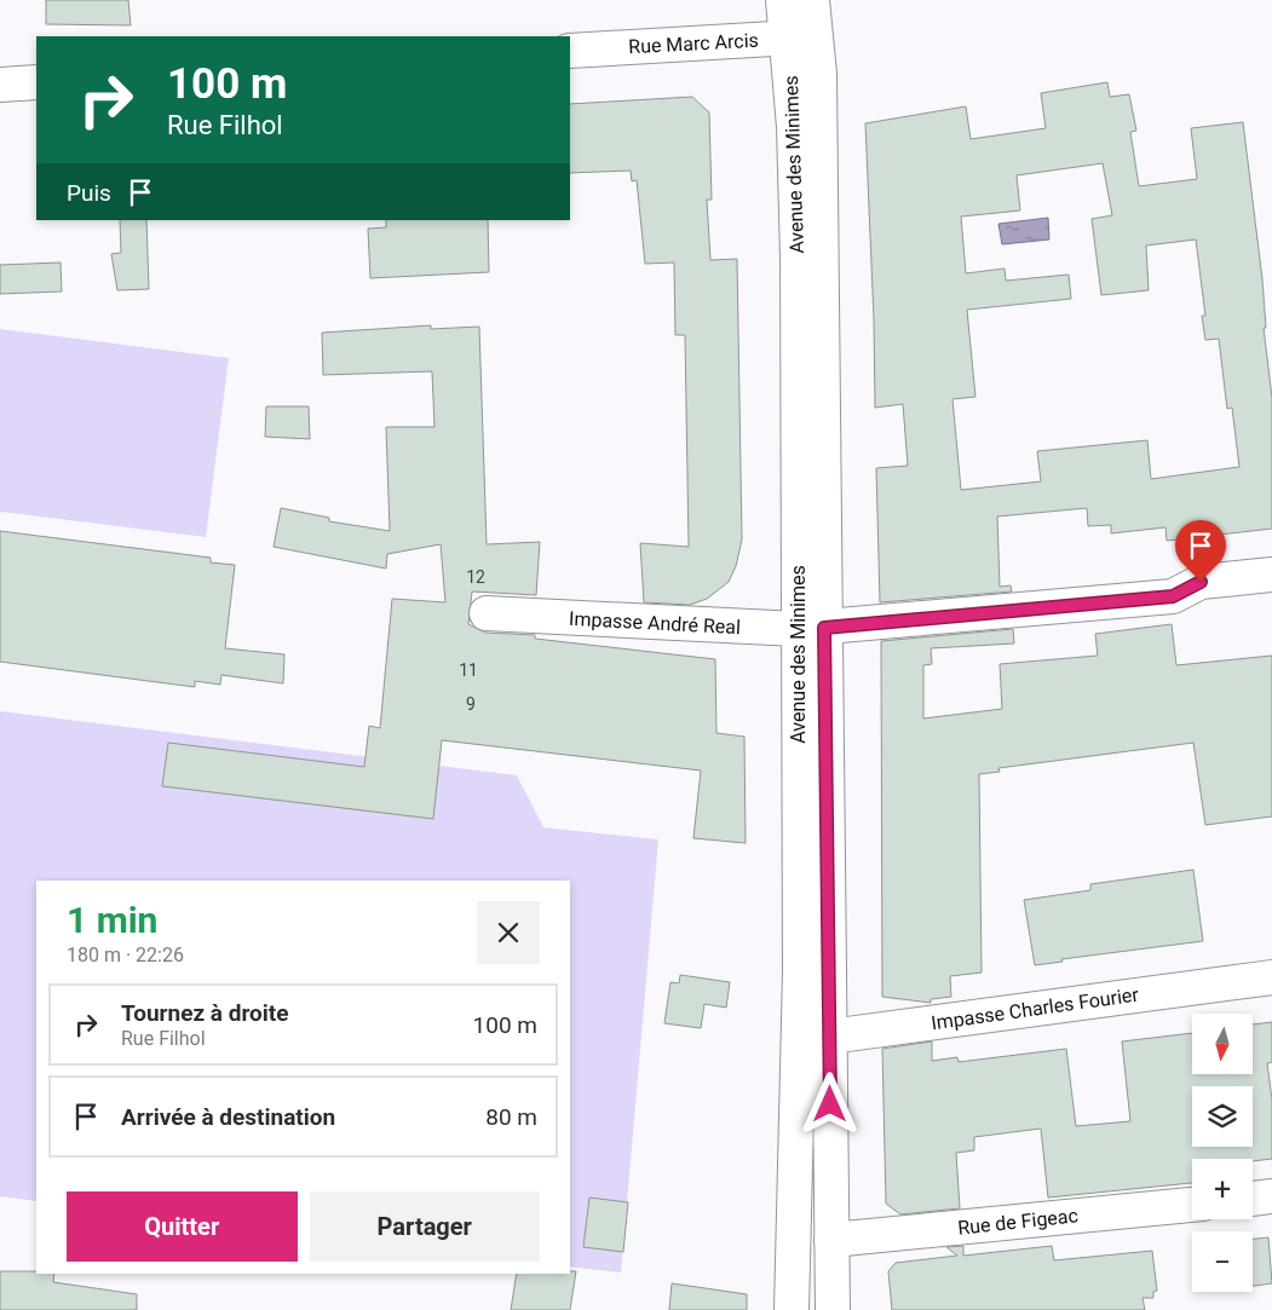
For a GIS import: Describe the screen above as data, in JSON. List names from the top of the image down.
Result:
{
  "streets": {
    "main road": [
      "Rue Marc Arcis",
      "Avenue des Minimes",
      "Impasse André Real",
      "Impasse Charles Fourier",
      "Rue de Figeac"
    ]
  },
  "crossings": [
    ["Rue Marc Arcis", "Avenue des Minimes"],
    ["Avenue des Minimes", "Impasse André Real"],
    ["Avenue des Minimes", "Impasse Charles Fourier"],
    ["Avenue des Minimes", "Rue de Figeac"]
  ],
  "house_numbers": ["12", "11", "9"],
  "north": "bottom",
  "page": {
    "turn": ["100 m", "Rue Filhol"],
    "then": "Puis",
    "heading": ["1 min", "180 m · 22:26"],
    "list": [
      {
        "name": "Tournez à droite",
        "note": "Rue Filhol",
        "value": "100 m"
      },
      {
        "name": "Arrivée à destination",
        "value": "80 m"
      }
    ],
    "map_buttons": ["+", "−"],
    "buttons": ["Quitter", "Partager"]
  }
}
